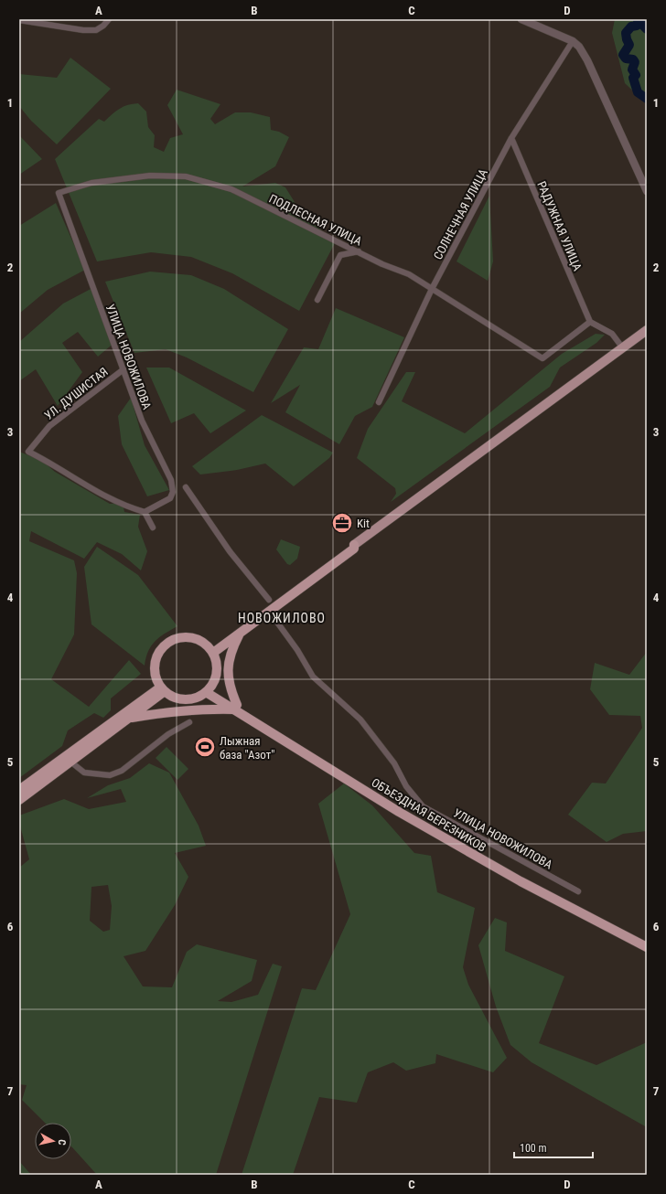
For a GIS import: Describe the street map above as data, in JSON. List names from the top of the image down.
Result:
{
  "streets": {
    "highway": ["ОБЪЕЗДНАЯ БЕРЕЗНИКОВ"],
    "street": [
      "СОЛНЕЧНАЯ УЛИЦА",
      "ПОДЛЕСНАЯ УЛИЦА",
      "РАДУЖНАЯ УЛИЦА",
      "УЛИЦА НОВОЖИЛОВА",
      "УЛ. ДУШИСТАЯ"
    ]
  },
  "crossings": [
    ["СОЛНЕЧНАЯ УЛИЦА", "ПОДЛЕСНАЯ УЛИЦА"],
    ["СОЛНЕЧНАЯ УЛИЦА", "РАДУЖНАЯ УЛИЦА"],
    ["ПОДЛЕСНАЯ УЛИЦА", "РАДУЖНАЯ УЛИЦА"],
    ["ПОДЛЕСНАЯ УЛИЦА", "УЛИЦА НОВОЖИЛОВА"],
    ["УЛИЦА НОВОЖИЛОВА", "УЛ. ДУШИСТАЯ"]
  ],
  "districts": ["НОВОЖИЛОВО"],
  "places": {
    "office": ["Kit"],
    "sports": ["Лыжная база \"Азот\""]
  },
  "scale_bar": "100 m",
  "north": "right",
  "grid": {
    "columns": [
      "A",
      "B",
      "C",
      "D"
    ],
    "rows": [
      "1",
      "2",
      "3",
      "4",
      "5",
      "6",
      "7"
    ]
  }
}
